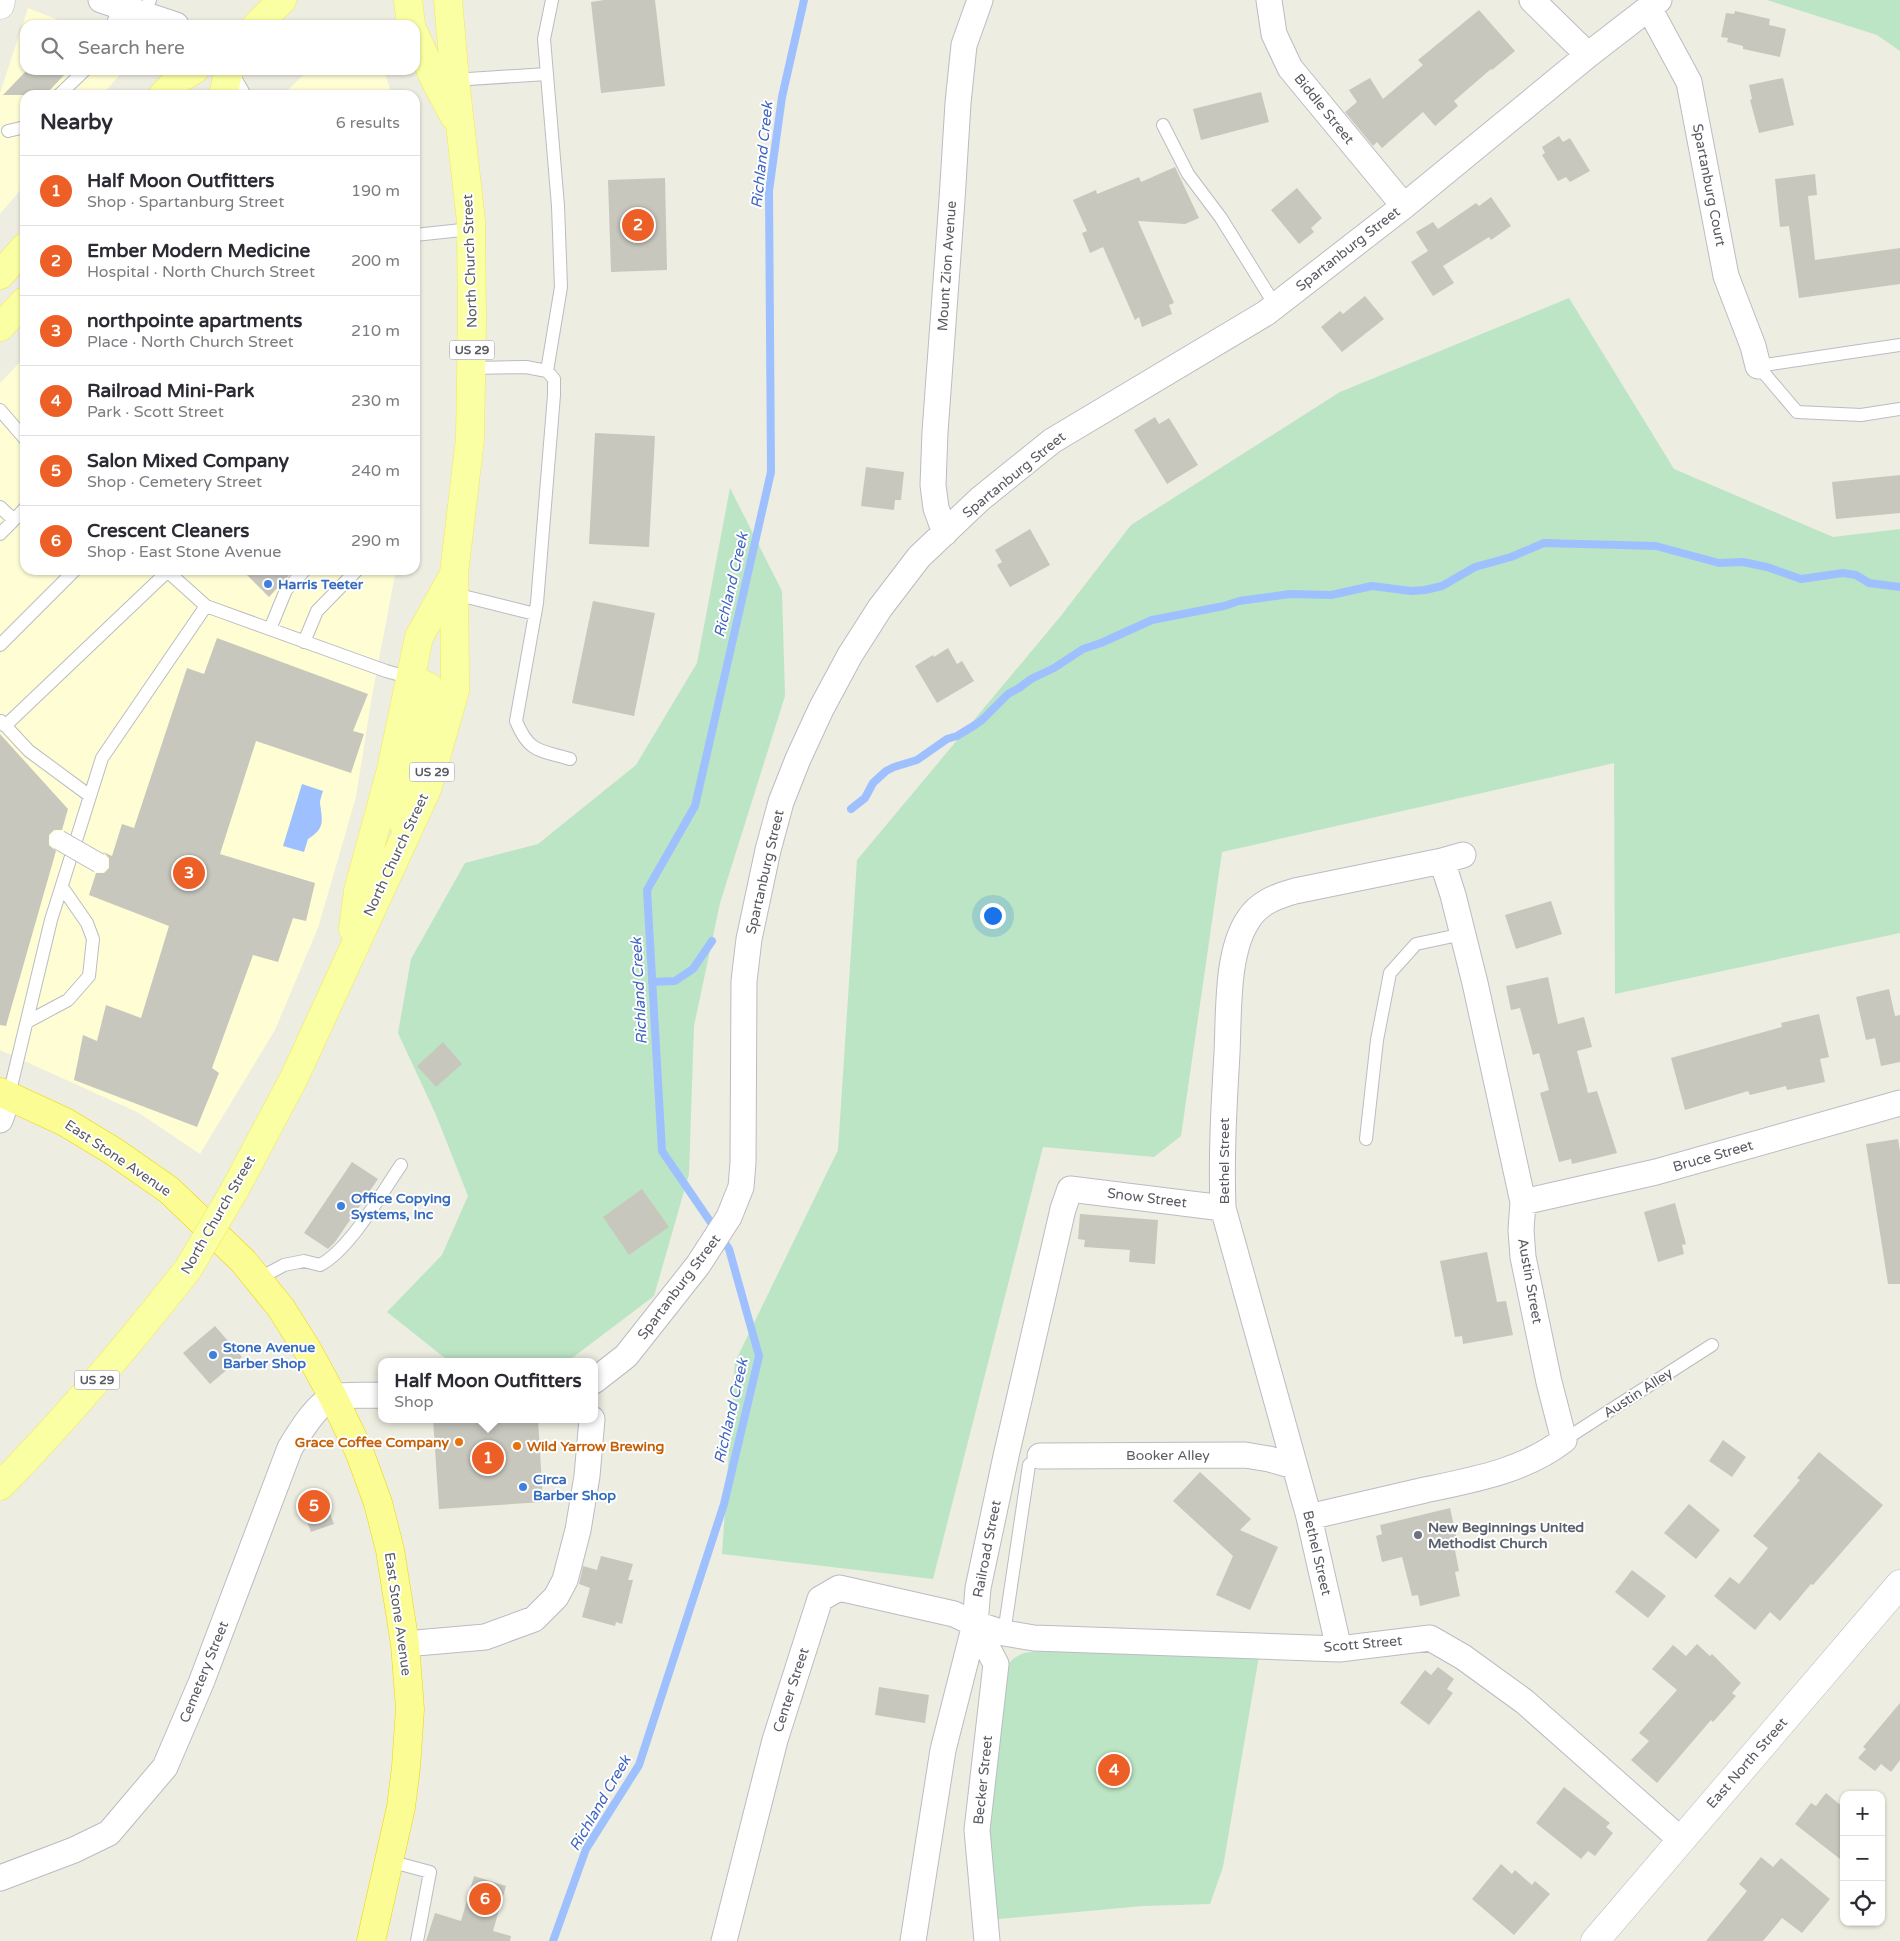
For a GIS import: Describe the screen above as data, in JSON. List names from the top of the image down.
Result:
{
  "streets": {
    "highway": ["East Stone Avenue"],
    "main road": ["North Church Street", "US 29", "East North Street"],
    "street": [
      "Biddle Street",
      "Spartanburg Court",
      "Spartanburg Street",
      "Mount Zion Avenue",
      "Bruce Street",
      "Bethel Street",
      "Snow Street",
      "Austin Street",
      "Booker Alley",
      "Railroad Street",
      "Scott Street",
      "Cemetery Street",
      "Center Street",
      "Becker Street"
    ],
    "lane": ["Austin Alley"]
  },
  "crossings": [
    ["Biddle Street", "Spartanburg Street"],
    ["Spartanburg Court", "Spartanburg Street"],
    ["Spartanburg Street", "Mount Zion Avenue"],
    ["Bruce Street", "Austin Street"],
    ["East Stone Avenue", "Cemetery Street"],
    ["Bethel Street", "Snow Street"],
    ["Bethel Street", "Austin Street"],
    ["Bethel Street", "Booker Alley"],
    ["Bethel Street", "Scott Street"],
    ["Snow Street", "Railroad Street"],
    ["Austin Street", "Austin Alley"],
    ["Railroad Street", "Scott Street"],
    ["Railroad Street", "Center Street"],
    ["Railroad Street", "Becker Street"],
    ["Scott Street", "Center Street"],
    ["Scott Street", "East North Street"],
    ["Scott Street", "Becker Street"],
    ["Center Street", "Becker Street"]
  ],
  "water": ["Richland Creek"],
  "places": [
    "Harris Teeter",
    "Office Copying Systems, Inc",
    "Stone Avenue Barber Shop",
    "Grace Coffee Company",
    "Wild Yarrow Brewing",
    "Circa Barber Shop",
    "New Beginnings United Methodist Church"
  ],
  "page": {
    "search": "Search here",
    "heading": ["Nearby", "6 results"],
    "list": [
      {
        "mark": "1",
        "name": "Half Moon Outfitters",
        "note": "Shop · Spartanburg Street",
        "value": "190 m"
      },
      {
        "mark": "2",
        "name": "Ember Modern Medicine",
        "note": "Hospital · North Church Street",
        "value": "200 m"
      },
      {
        "mark": "3",
        "name": "northpointe apartments",
        "note": "Place · North Church Street",
        "value": "210 m"
      },
      {
        "mark": "4",
        "name": "Railroad Mini-Park",
        "note": "Park · Scott Street",
        "value": "230 m"
      },
      {
        "mark": "5",
        "name": "Salon Mixed Company",
        "note": "Shop · Cemetery Street",
        "value": "240 m"
      },
      {
        "mark": "6",
        "name": "Crescent Cleaners",
        "note": "Shop · East Stone Avenue",
        "value": "290 m"
      }
    ],
    "pins": [
      "2",
      "3",
      "1",
      "5",
      "4",
      "6"
    ],
    "popup": ["Half Moon Outfitters", "Shop"],
    "map_buttons": ["+", "−"]
  }
}
